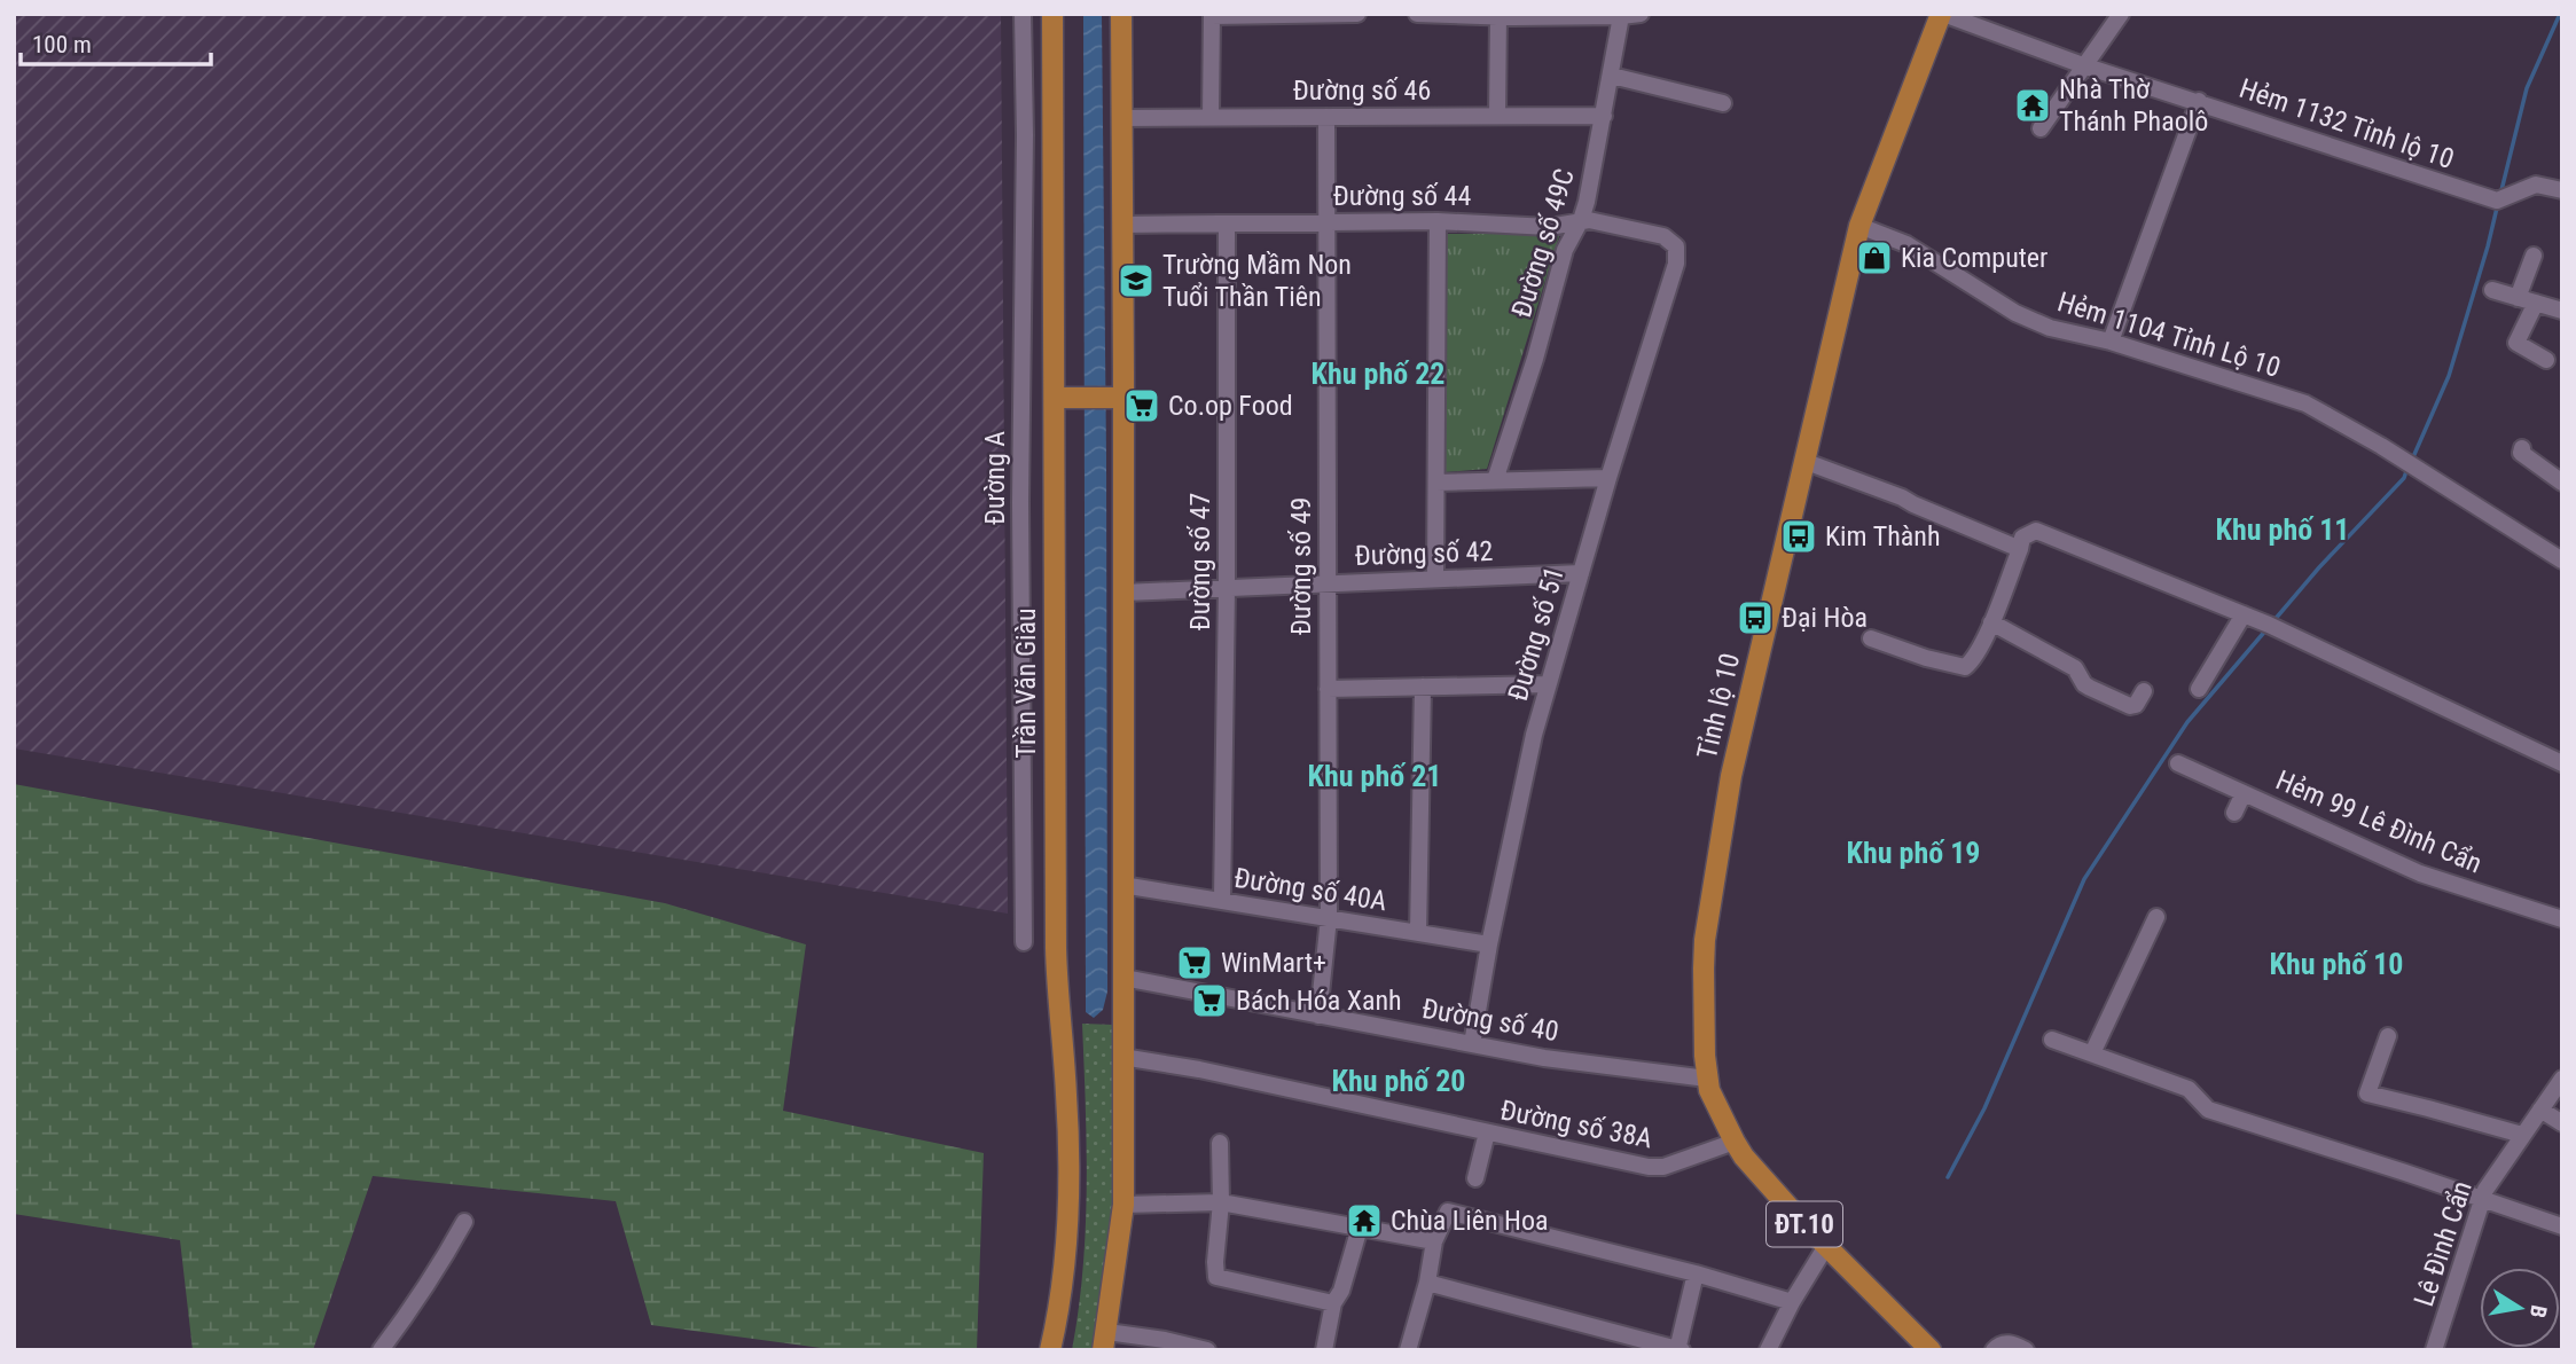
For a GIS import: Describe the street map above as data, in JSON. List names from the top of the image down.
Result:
{
  "streets": {
    "main road": ["Trần Văn Giàu", "Tỉnh lộ 10", "ĐT.10"],
    "street": [
      "Đường số 46",
      "Hẻm 1132 Tỉnh lộ 10",
      "Đường số 44",
      "Đường số 49C",
      "Hẻm 1104 Tỉnh Lộ 10",
      "Đường A",
      "Đường số 42",
      "Đường số 47",
      "Đường số 49",
      "Đường số 51",
      "Hẻm 99 Lê Đình Cẩn",
      "Đường số 40A",
      "Đường số 40",
      "Đường số 38A",
      "Lê Đình Cẩn"
    ]
  },
  "crossings": [
    ["Đường số 46", "Đường số 49C"],
    ["Đường số 46", "Đường số 49"],
    ["Hẻm 1132 Tỉnh lộ 10", "Tỉnh lộ 10"],
    ["Đường số 44", "Đường số 49C"],
    ["Đường số 44", "Đường số 47"],
    ["Đường số 44", "Đường số 49"],
    ["Đường số 44", "Đường số 51"],
    ["Hẻm 1104 Tỉnh Lộ 10", "Tỉnh lộ 10"],
    ["Đường số 42", "Đường số 47"],
    ["Đường số 42", "Đường số 49"],
    ["Đường số 42", "Đường số 51"],
    ["Đường số 47", "Đường số 40A"],
    ["Đường số 49", "Đường số 40A"],
    ["Đường số 49", "Đường số 40"],
    ["Đường số 51", "Đường số 40A"],
    ["Đường số 51", "Đường số 40"],
    ["Tỉnh lộ 10", "Đường số 40"],
    ["Tỉnh lộ 10", "Đường số 38A"]
  ],
  "districts": [
    "Khu phố 22",
    "Khu phố 11",
    "Khu phố 21",
    "Khu phố 19",
    "Khu phố 10",
    "Khu phố 20"
  ],
  "places": {
    "temple": ["Nhà Thờ Thánh Phaolô", "Chùa Liên Hoa"],
    "shop": ["Kia Computer"],
    "school or university": ["Trường Mầm Non Tuổi Thần Tiên"],
    "supermarket": ["Co.op Food", "WinMart+", "Bách Hóa Xanh"],
    "bus stop": ["Kim Thành", "Đại Hòa"]
  },
  "scale_bar": "100 m",
  "north": "right"
}
